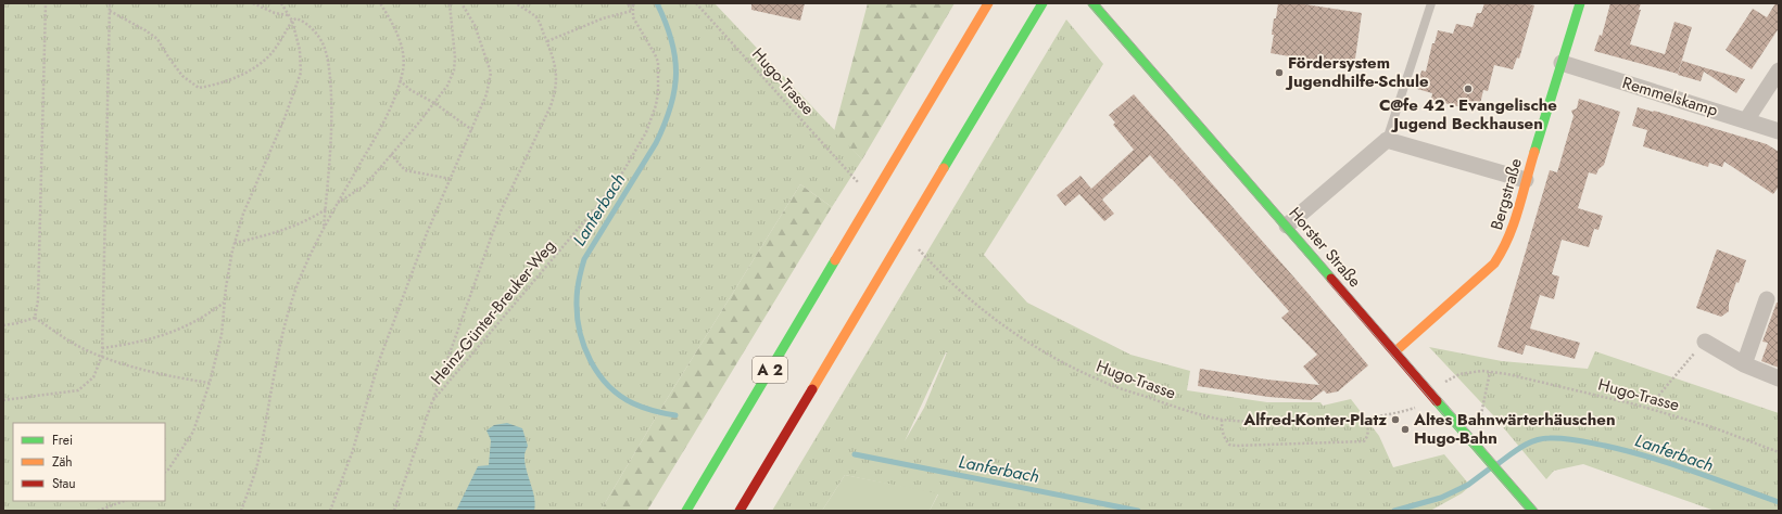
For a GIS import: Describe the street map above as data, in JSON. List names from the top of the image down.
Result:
{
  "streets": {
    "main road": ["Bergstraße", "Horster Straße", "A 2"],
    "street": ["Remmelskamp"],
    "path": ["Hugo-Trasse", "Heinz-Günter-Breuker-Weg"]
  },
  "crossings": [
    ["Remmelskamp", "Bergstraße"],
    ["Bergstraße", "Horster Straße"]
  ],
  "water": ["Lanferbach"],
  "places": [
    "Fördersystem Jugendhilfe-Schule",
    "C@fe 42 - Evangelische Jugend Beckhausen",
    "Alfred-Konter-Platz",
    "Altes Bahnwärterhäuschen Hugo-Bahn"
  ],
  "legend": ["Frei", "Zäh", "Stau"]
}
